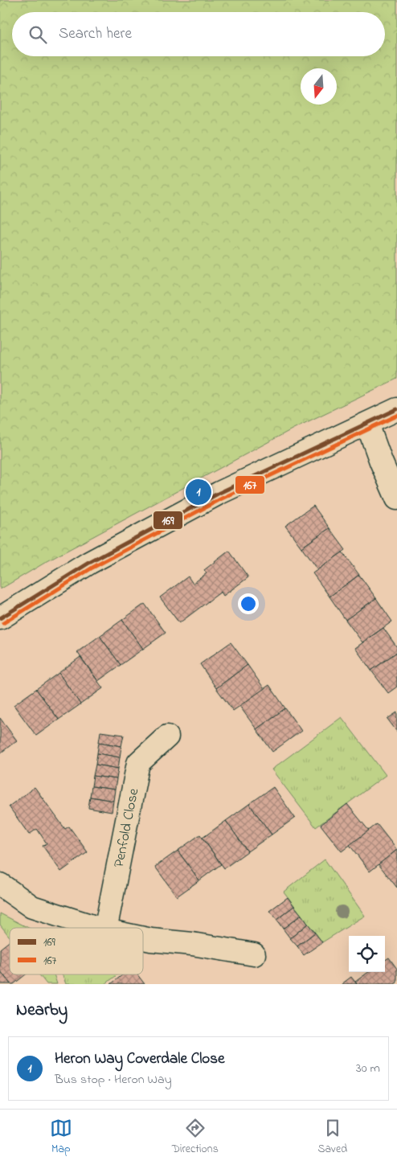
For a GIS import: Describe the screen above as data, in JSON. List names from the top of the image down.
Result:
{
  "streets": {
    "street": ["Penfold Close"]
  },
  "lines": ["transit line 169", "transit line 167"],
  "legend": ["169", "167"],
  "north": "bottom",
  "page": {
    "search": "Search here",
    "pins": "1",
    "heading": "Nearby",
    "list": [
      {
        "mark": "1",
        "name": "Heron Way Coverdale Close",
        "note": "Bus stop · Heron Way",
        "value": "30 m"
      }
    ],
    "nav": ["Map", "Directions", "Saved"]
  }
}
